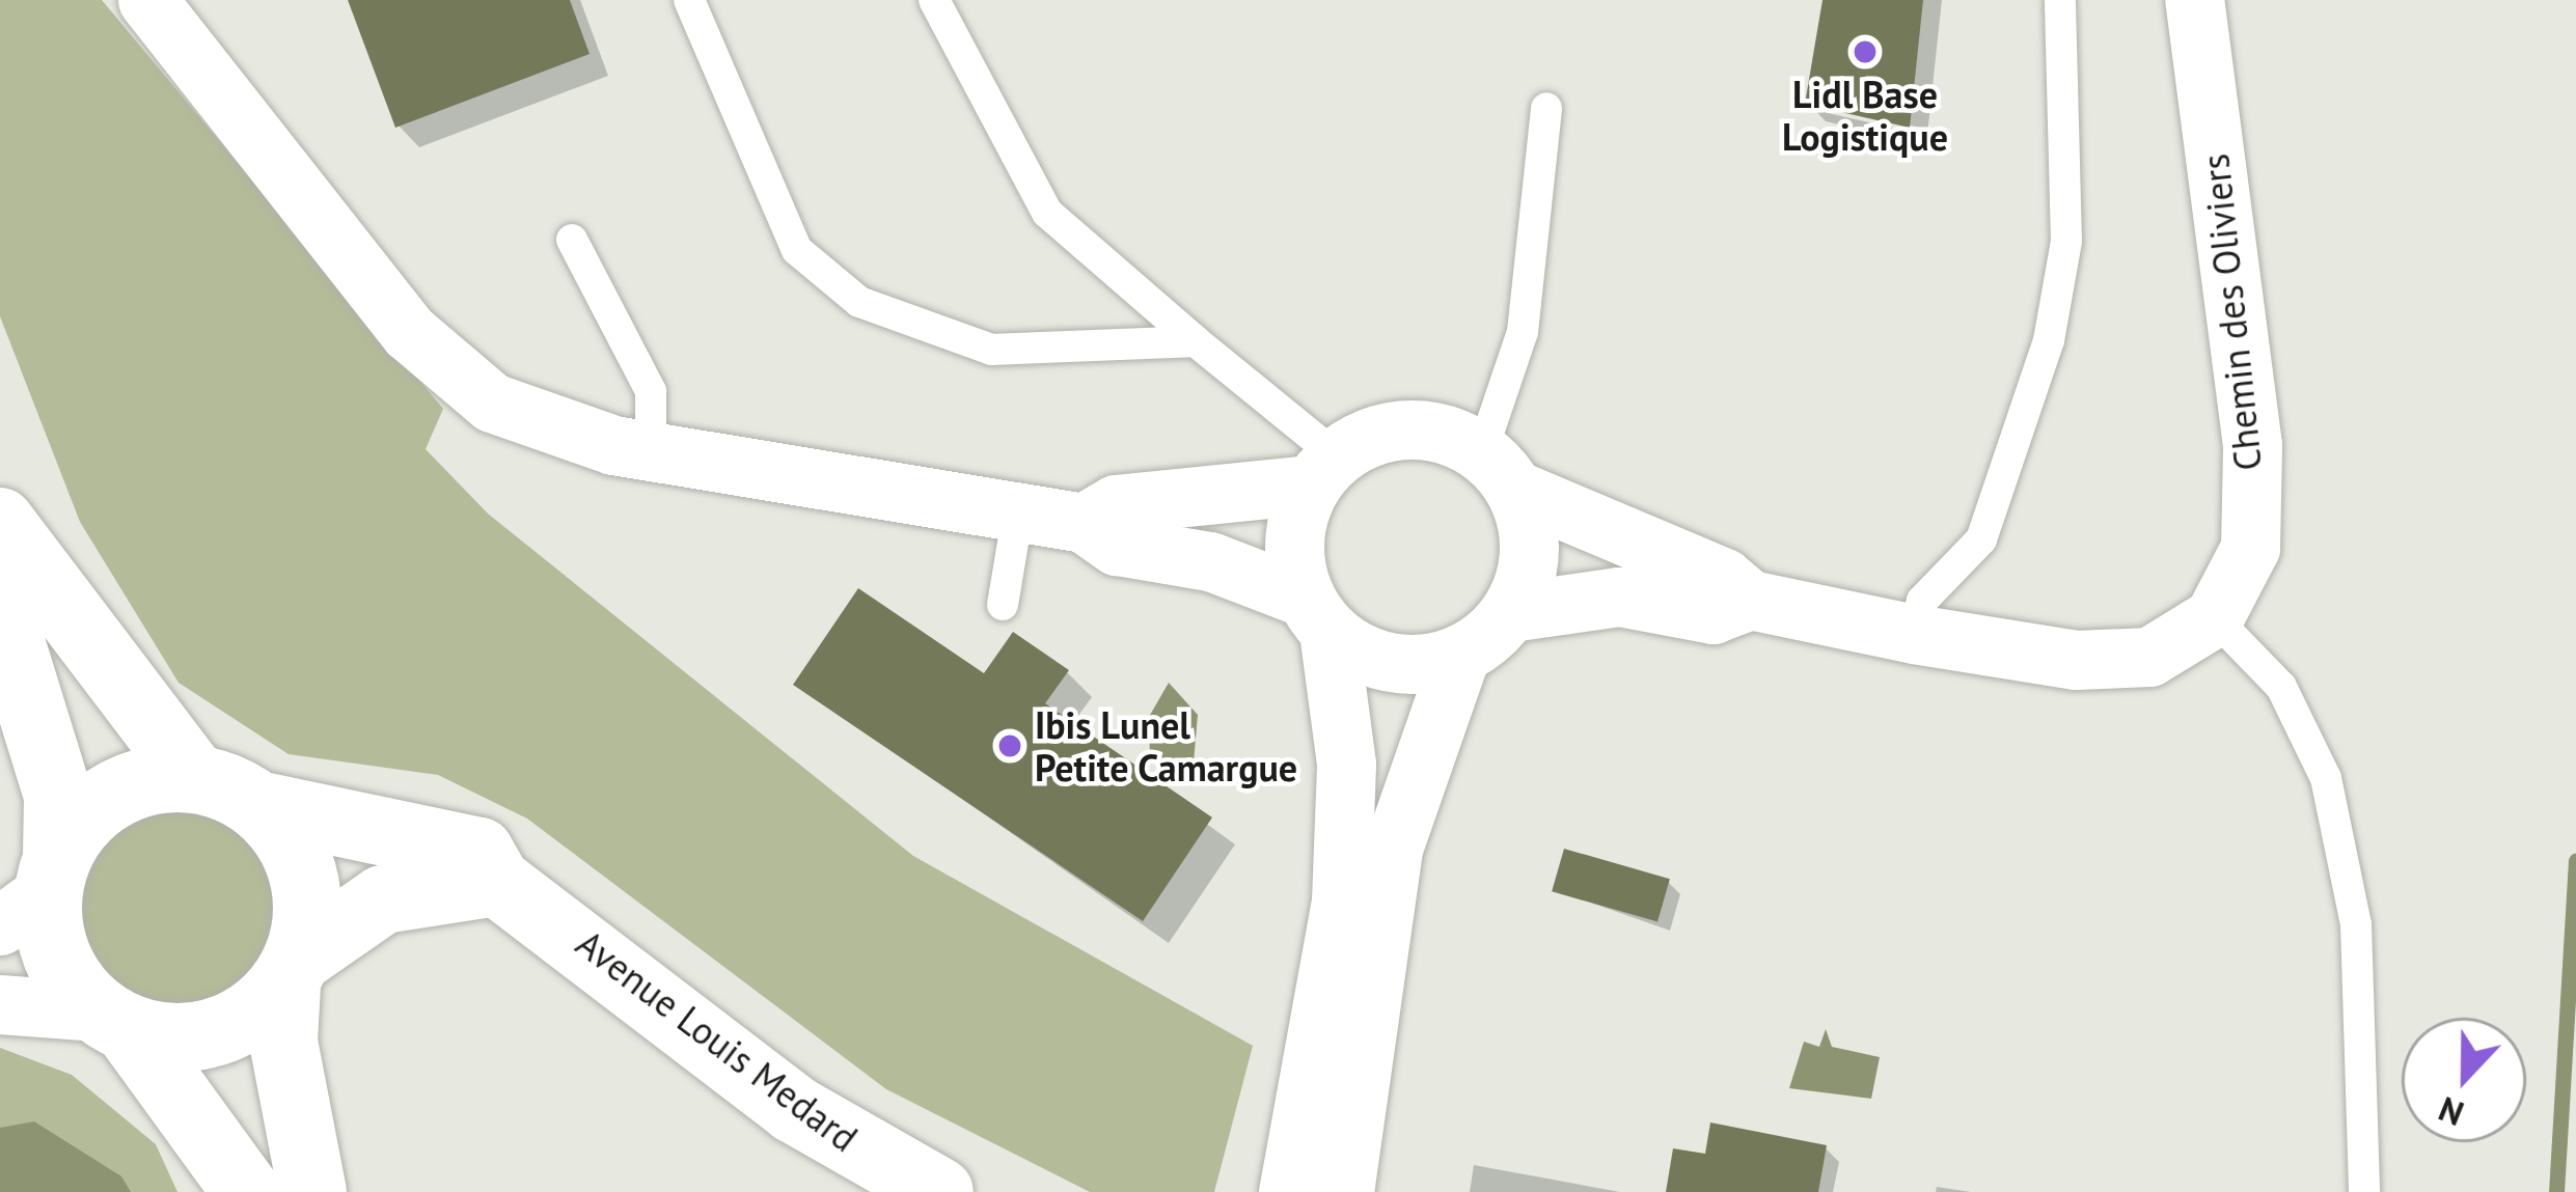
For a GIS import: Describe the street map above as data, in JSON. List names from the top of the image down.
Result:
{
  "streets": {
    "main road": ["Avenue Louis Medard"],
    "street": ["Chemin des Oliviers"]
  },
  "places": ["Lidl Base Logistique", "Ibis Lunel Petite Camargue"],
  "north": "bottom"
}
